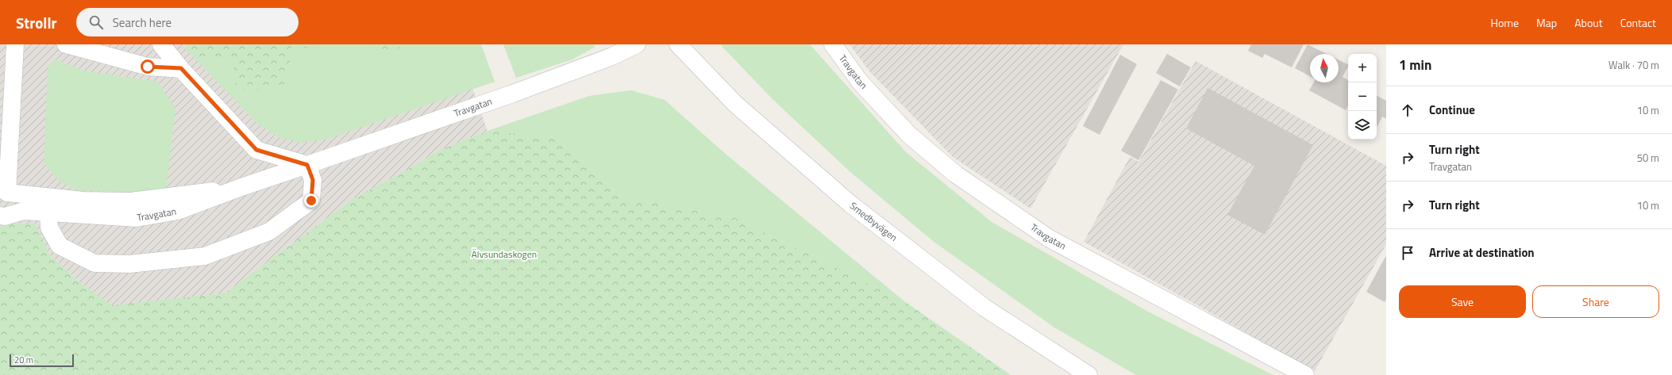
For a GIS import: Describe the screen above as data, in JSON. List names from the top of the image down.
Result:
{
  "streets": {
    "street": ["Travgatan", "Smedbyvägen"]
  },
  "parks": ["Älvsundaskogen"],
  "scale_bar": "20 m",
  "north": "top",
  "page": {
    "header": "Strollr",
    "search": "Search here",
    "nav": [
      "Home",
      "Map",
      "About",
      "Contact"
    ],
    "heading": ["1 min", "Walk · 70 m"],
    "map_buttons": ["+", "−"],
    "list": [
      ["Continue", "10 m"],
      ["Turn right", "Travgatan", "50 m"],
      ["Turn right", "10 m"],
      "Arrive at destination"
    ],
    "buttons": ["Save", "Share"],
    "scale": "20 m"
  }
}
